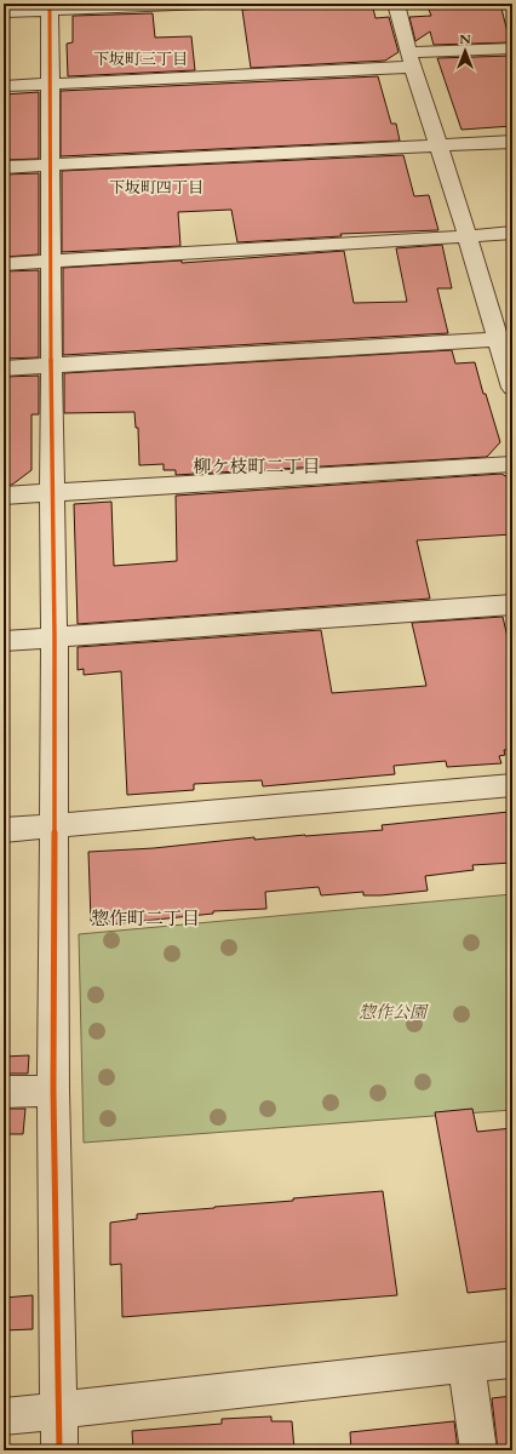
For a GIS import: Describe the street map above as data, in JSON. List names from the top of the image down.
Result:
{
  "districts": [
    "下坂町三丁目",
    "下坂町四丁目",
    "柳ケ枝町二丁目",
    "惣作町二丁目"
  ],
  "parks": ["惣作公園"],
  "north": "top"
}
